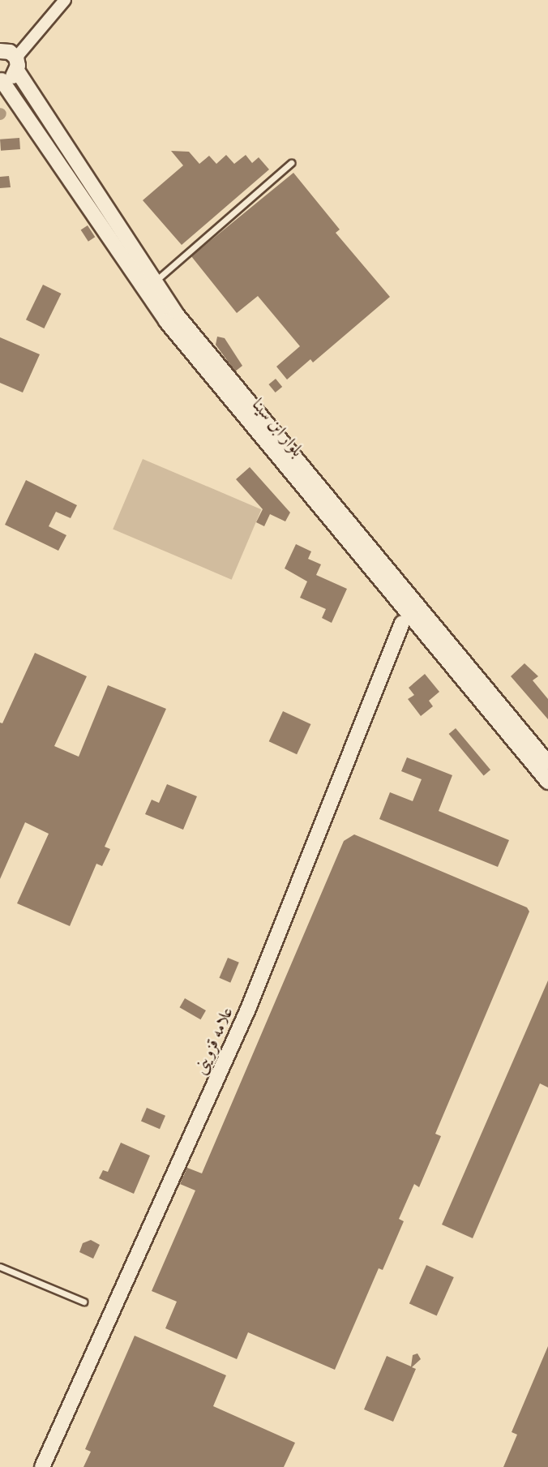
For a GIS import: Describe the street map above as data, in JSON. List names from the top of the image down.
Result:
{
  "streets": {
    "street": ["بلوار ابن سینا", "علامه قزوینی"]
  }
}
